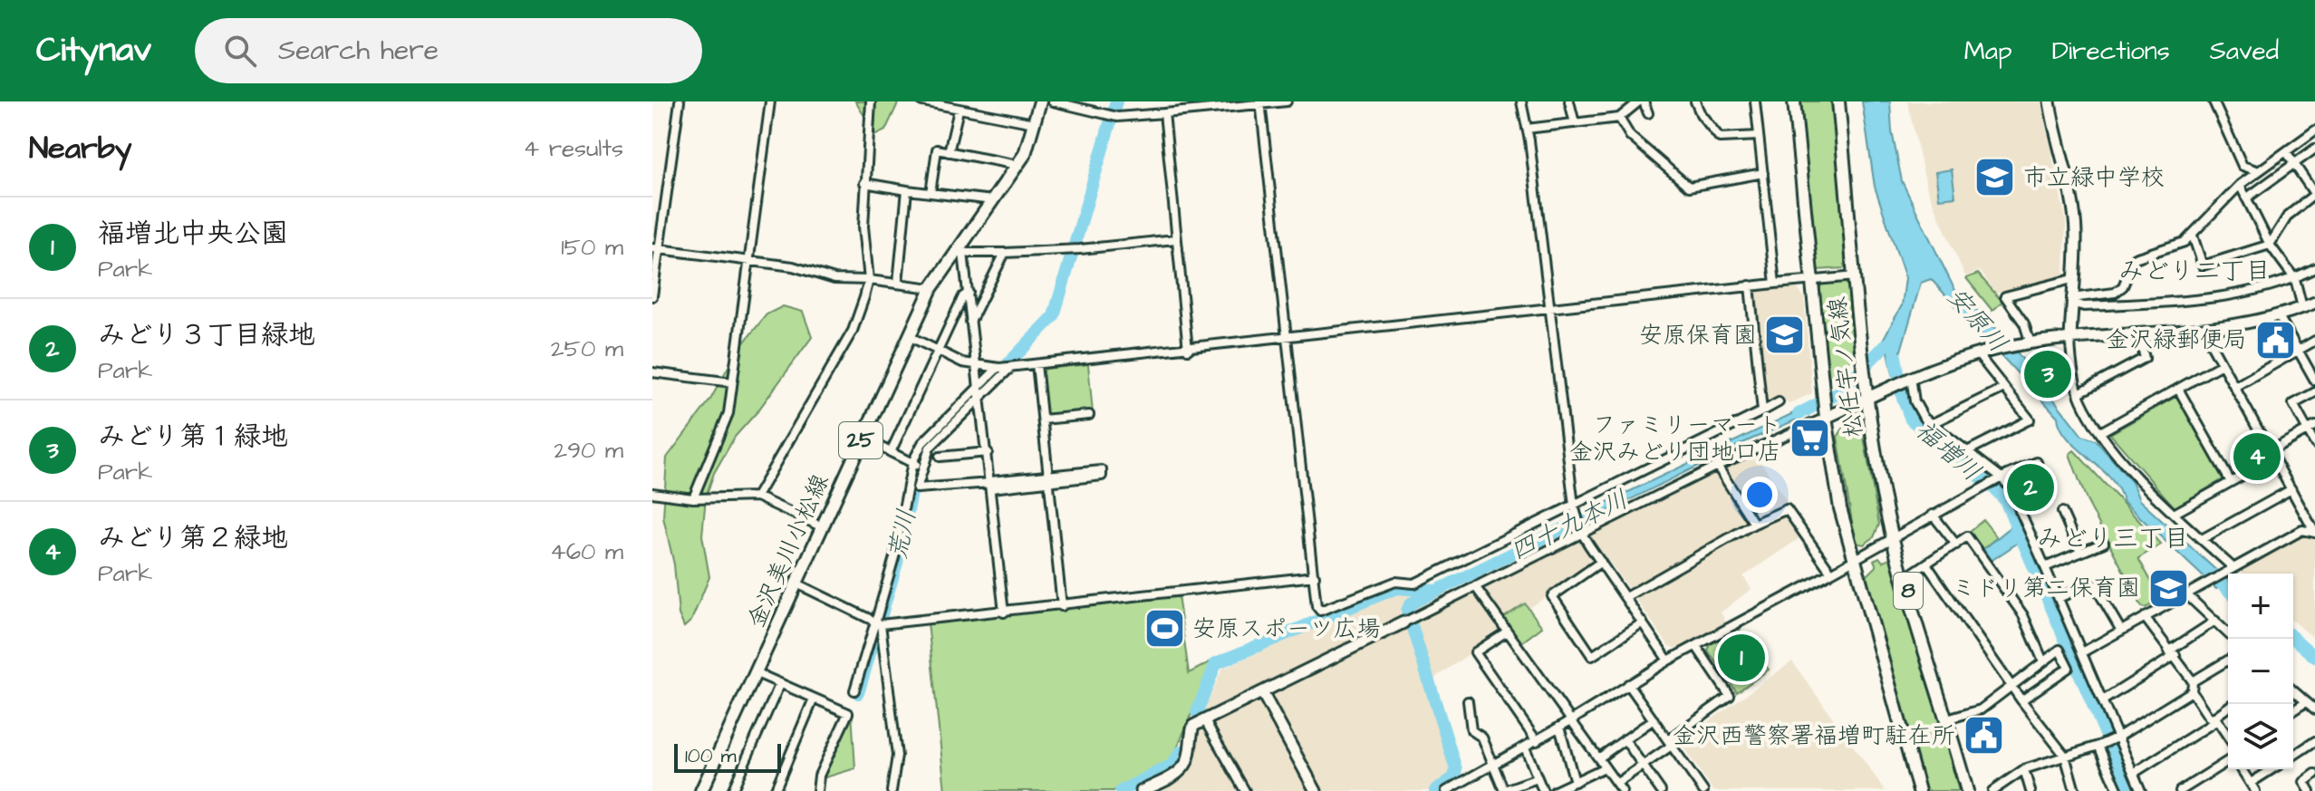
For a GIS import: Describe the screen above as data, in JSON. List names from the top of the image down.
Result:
{
  "streets": {
    "main road": [
      "松任宇ノ気線",
      "25",
      "金沢美川小松線",
      "8"
    ]
  },
  "districts": ["みどり二丁目", "みどり三丁目"],
  "water": [
    "安原川",
    "福増川",
    "四十九本川",
    "荒川"
  ],
  "places": {
    "school or university": ["市立緑中学校", "安原保育園", "ミドリ第二保育園"],
    "public building": ["金沢緑郵便局", "金沢西警察署福増町駐在所"],
    "supermarket": ["ファミリーマート 金沢みどり団地口店"],
    "sports": ["安原スポーツ広場"]
  },
  "scale_bar": "100 m",
  "page": {
    "header": "Citynav",
    "search": "Search here",
    "nav": ["Map", "Directions", "Saved"],
    "heading": ["Nearby", "4 results"],
    "list": [
      {
        "mark": "1",
        "name": "福増北中央公園",
        "note": "Park",
        "value": "150 m"
      },
      {
        "mark": "2",
        "name": "みどり３丁目緑地",
        "note": "Park",
        "value": "250 m"
      },
      {
        "mark": "3",
        "name": "みどり第１緑地",
        "note": "Park",
        "value": "290 m"
      },
      {
        "mark": "4",
        "name": "みどり第２緑地",
        "note": "Park",
        "value": "460 m"
      }
    ],
    "pins": [
      "3",
      "4",
      "2",
      "1"
    ],
    "map_buttons": ["+", "−"],
    "scale": "100 m"
  }
}
